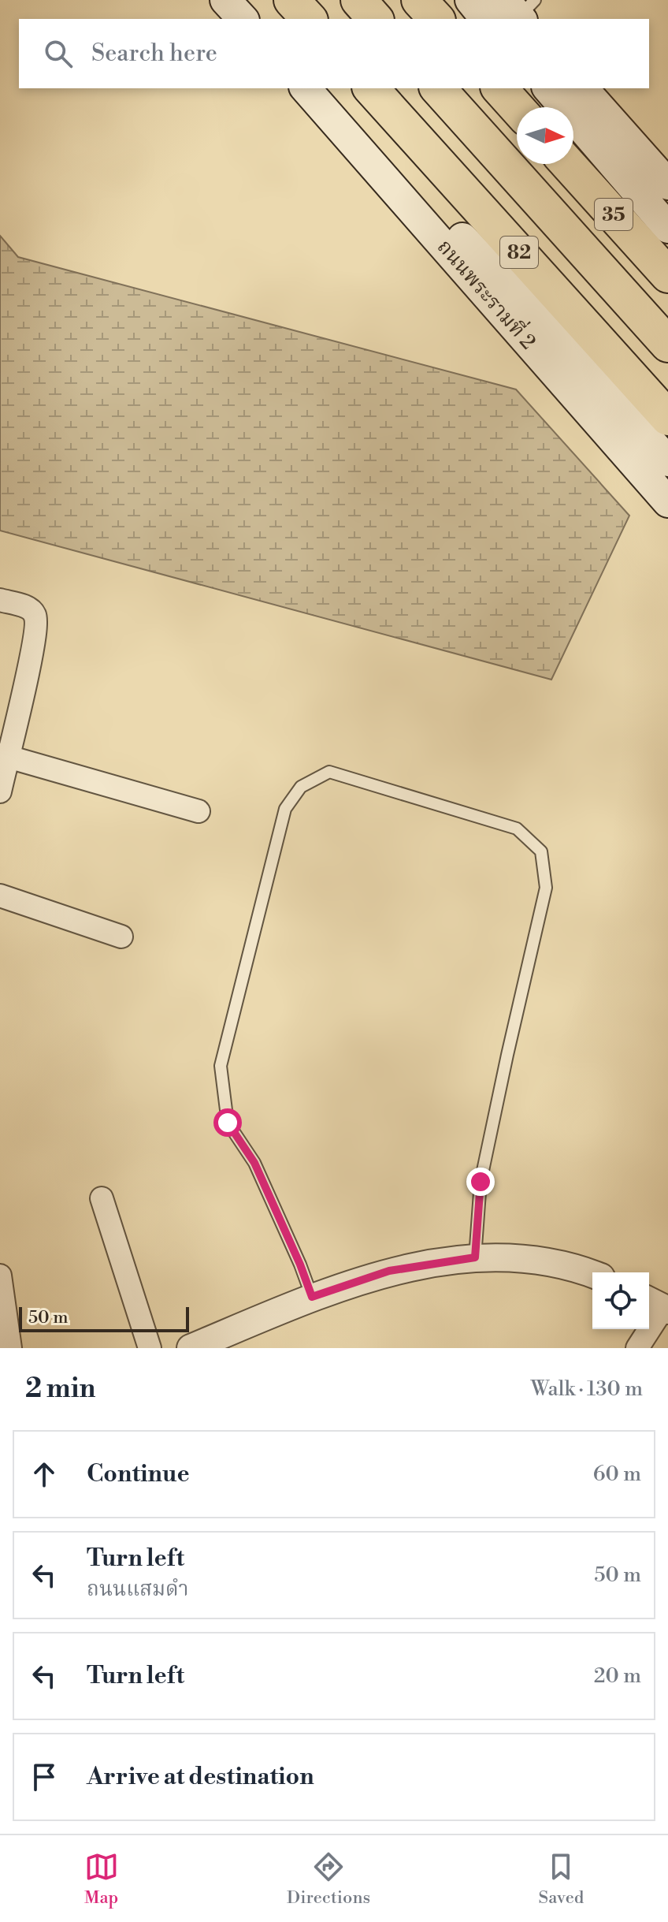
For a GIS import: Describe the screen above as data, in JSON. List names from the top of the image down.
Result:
{
  "streets": {
    "highway": ["35", "82"],
    "main road": ["ถนนพระรามที่ 2"]
  },
  "scale_bar": "50 m",
  "north": "right",
  "page": {
    "search": "Search here",
    "scale": "50 m",
    "heading": ["2 min", "Walk · 130 m"],
    "list": [
      ["Continue", "60 m"],
      ["Turn left", "ถนนแสมดำ", "50 m"],
      ["Turn left", "20 m"],
      "Arrive at destination"
    ],
    "nav": ["Map", "Directions", "Saved"]
  }
}
